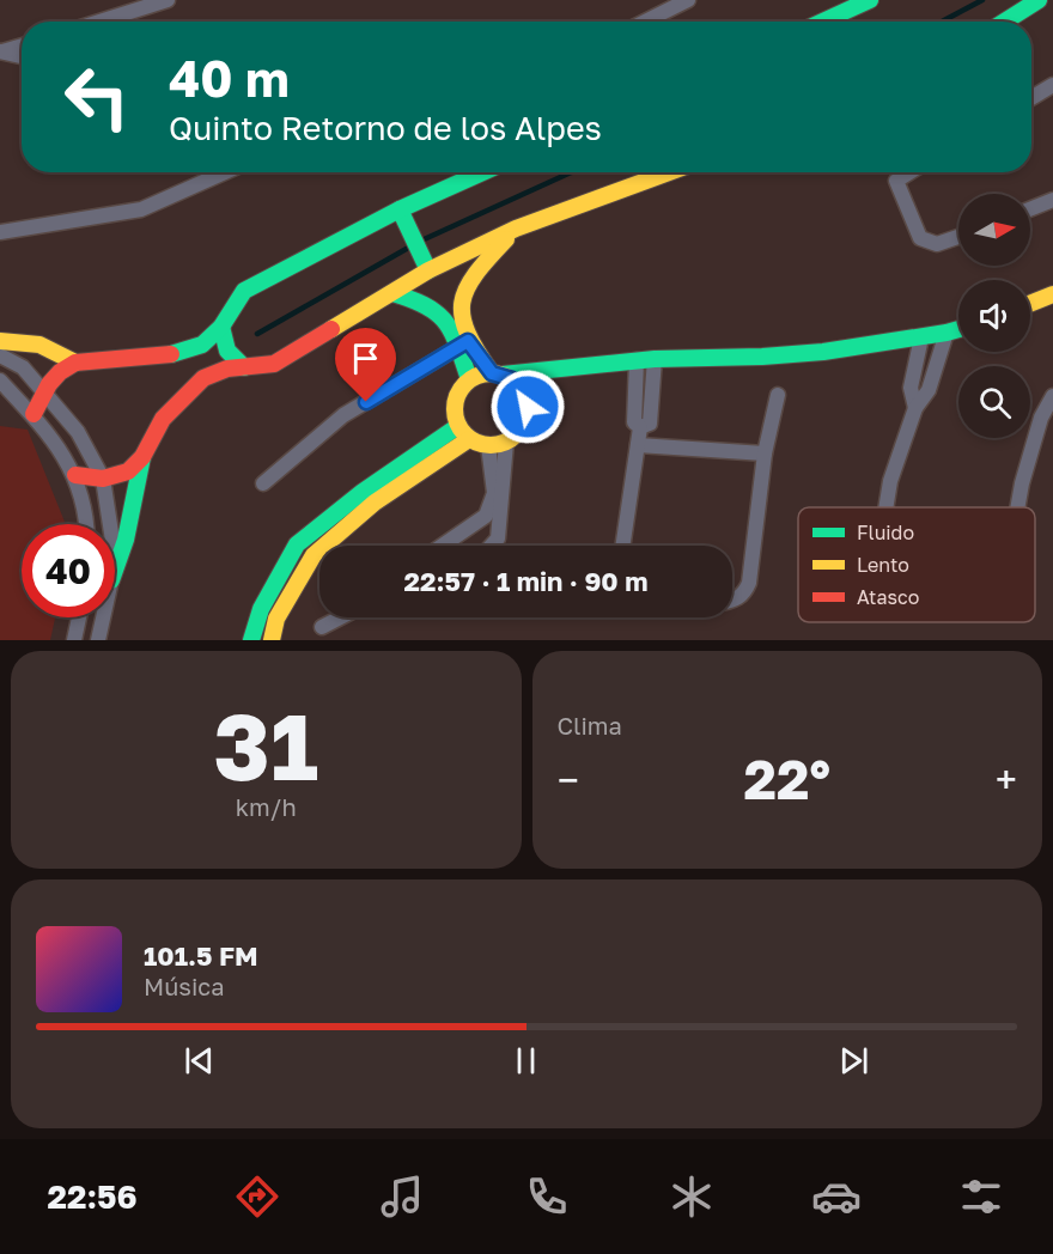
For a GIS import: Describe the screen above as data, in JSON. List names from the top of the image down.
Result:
{
  "legend": ["Fluido", "Lento", "Atasco"],
  "north": "right",
  "page": {
    "turn": ["40 m", "Quinto Retorno de los Alpes"],
    "limit": "40",
    "trip": "22:57 · 1 min · 90 m",
    "tile": [
      ["31", "km/h"],
      "Clima"
    ],
    "heat": ["−", "22°", "+"],
    "song": ["101.5 FM", "Música"],
    "tabs": "22:56"
  }
}
